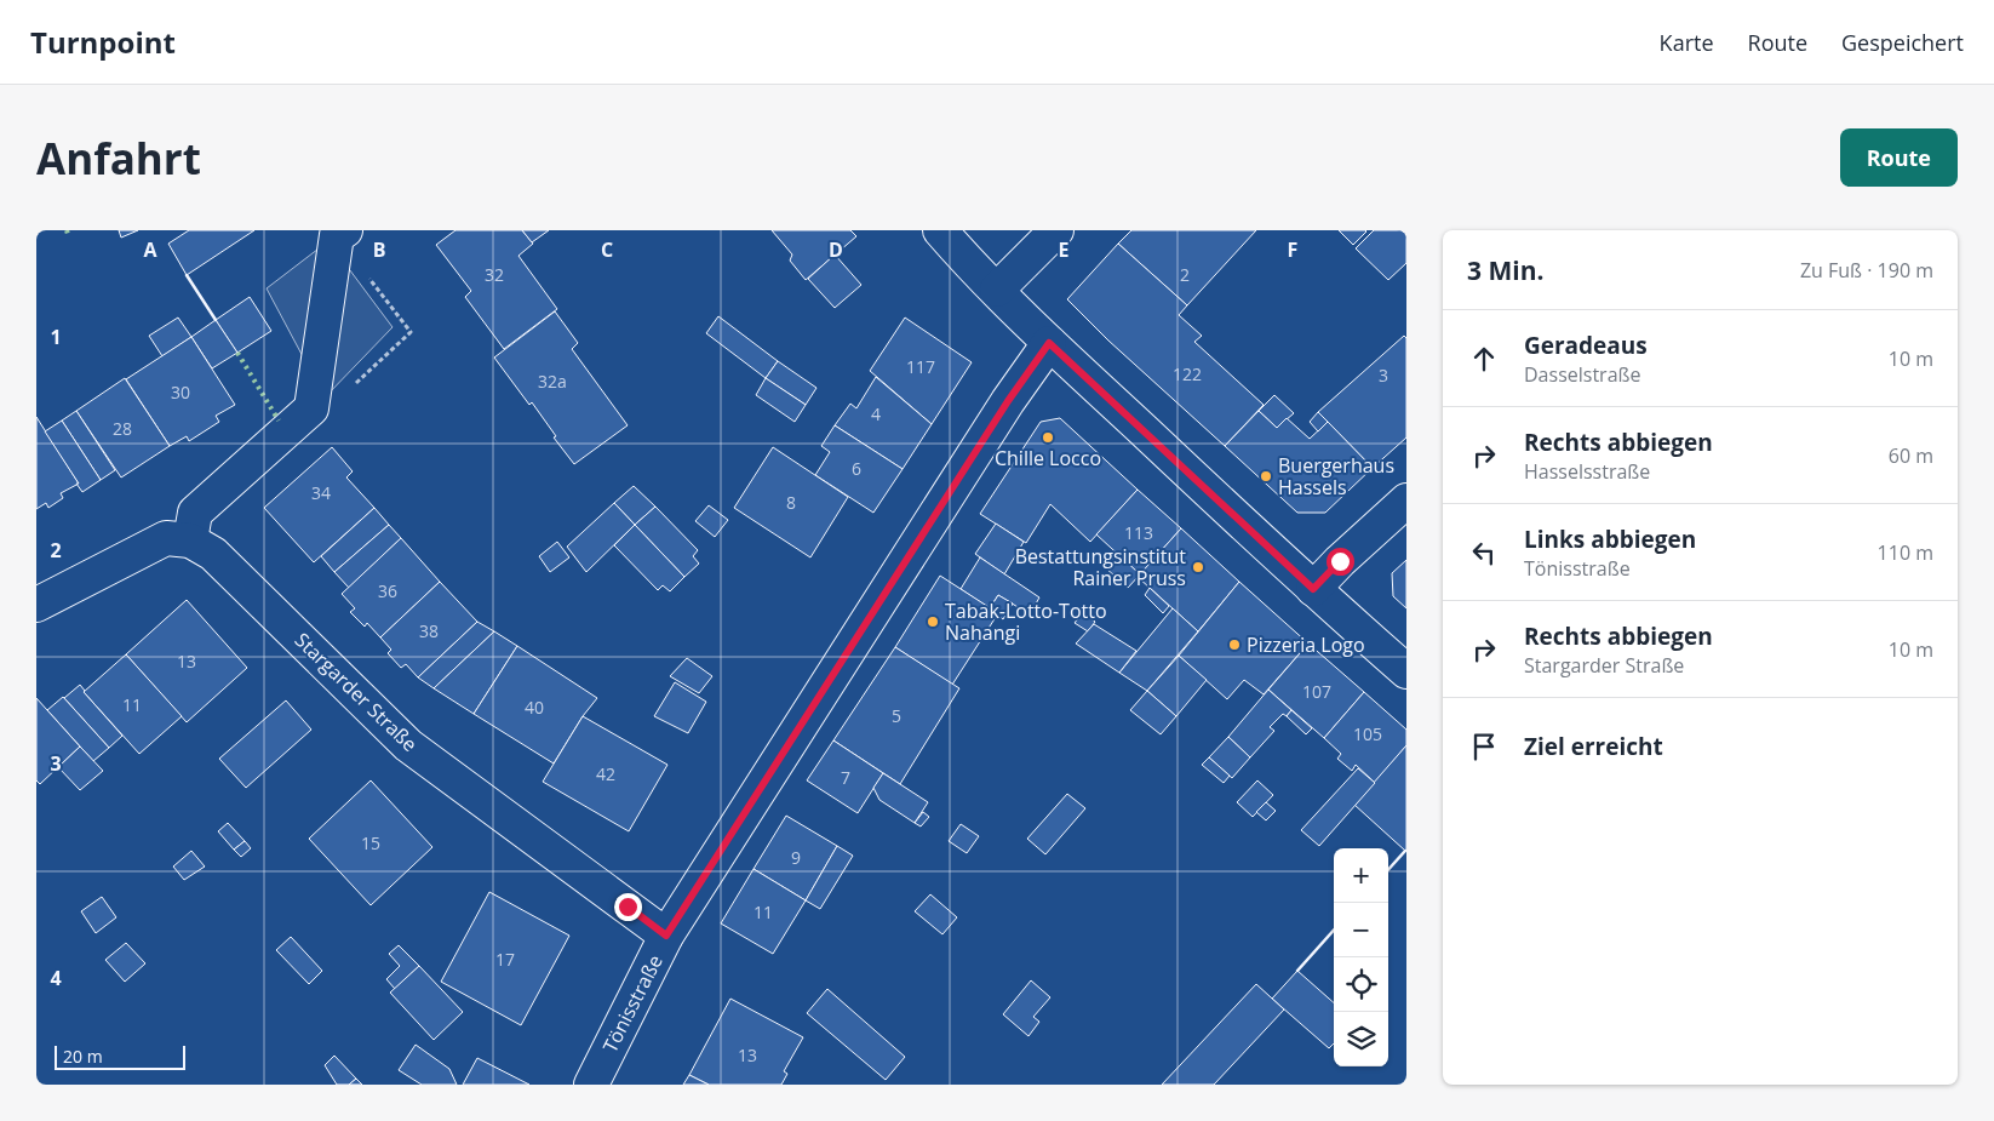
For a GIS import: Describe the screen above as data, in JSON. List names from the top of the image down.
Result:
{
  "streets": {
    "street": ["Stargarder Straße", "Tönisstraße"]
  },
  "crossings": [
    ["Stargarder Straße", "Tönisstraße"]
  ],
  "places": [
    "Chille Locco",
    "Buergerhaus Hassels",
    "Bestattungsinstitut Rainer Pruss",
    "Tabak-Lotto-Totto Nahangi",
    "Pizzeria Logo"
  ],
  "house_numbers": [
    "32",
    "2",
    "117",
    "122",
    "3",
    "32a",
    "30",
    "4",
    "28",
    "6",
    "34",
    "8",
    "113",
    "36",
    "38",
    "13",
    "107",
    "11",
    "40",
    "5",
    "105",
    "42",
    "7",
    "15",
    "9",
    "11",
    "17",
    "13"
  ],
  "scale_bar": "20 m",
  "page": {
    "header": "Turnpoint",
    "nav": ["Karte", "Route", "Gespeichert"],
    "buttons": "Route",
    "title": "Anfahrt",
    "heading": ["3 Min.", "Zu Fuß · 190 m"],
    "list": [
      ["Geradeaus", "Dasselstraße", "10 m"],
      ["Rechts abbiegen", "Hasselsstraße", "60 m"],
      ["Links abbiegen", "Tönisstraße", "110 m"],
      ["Rechts abbiegen", "Stargarder Straße", "10 m"],
      "Ziel erreicht"
    ],
    "map_buttons": ["+", "−"],
    "scale": "20 m"
  },
  "grid": {
    "columns": [
      "A",
      "B",
      "C",
      "D",
      "E",
      "F"
    ],
    "rows": [
      "1",
      "2",
      "3",
      "4"
    ]
  }
}
